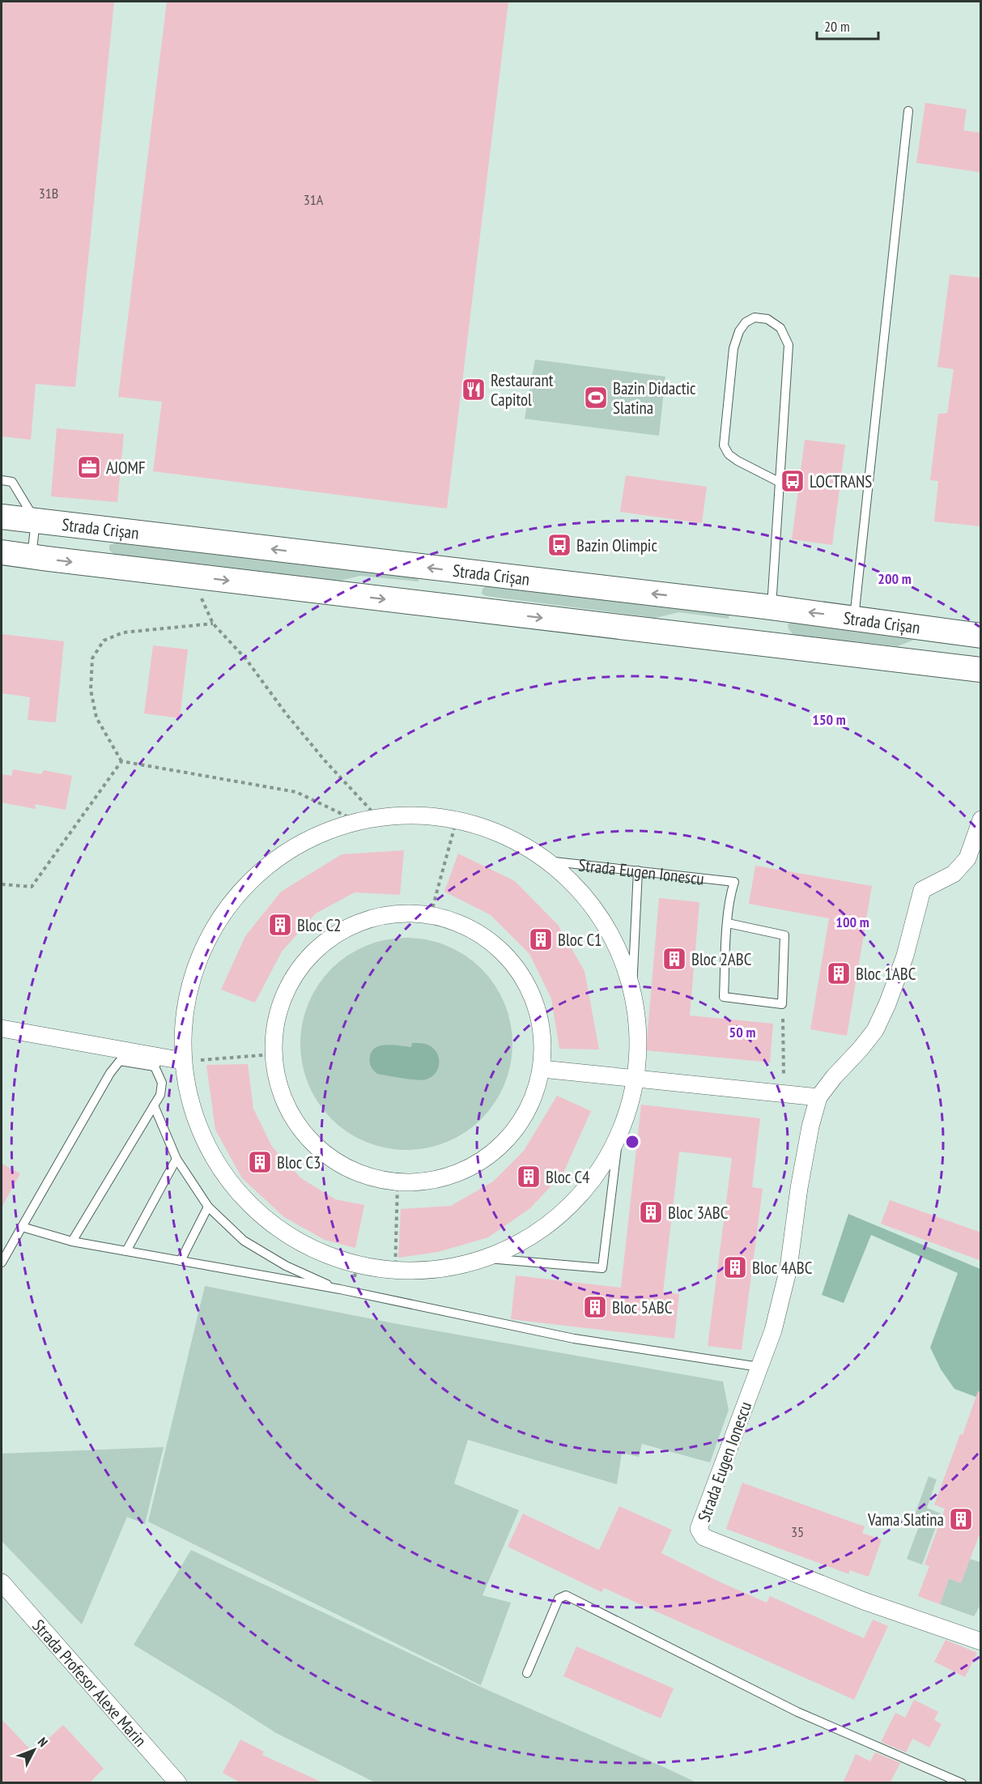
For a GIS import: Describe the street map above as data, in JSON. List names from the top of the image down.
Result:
{
  "streets": {
    "main road": ["Strada Crișan"],
    "street": ["Strada Eugen Ionescu", "Strada Profesor Alexe Marin"]
  },
  "places": {
    "restaurant": ["Restaurant Capitol"],
    "sports": ["Bazin Didactic Slatina"],
    "office": ["AJOMF"],
    "bus stop": ["LOCTRANS", "Bazin Olimpic"],
    "building": [
      "Bloc C2",
      "Bloc C1",
      "Bloc 2ABC",
      "Bloc 1ABC",
      "Bloc C3",
      "Bloc C4",
      "Bloc 3ABC",
      "Bloc 4ABC",
      "Bloc 5ABC",
      "Vama Slatina"
    ]
  },
  "house_numbers": ["31B", "31A", "35"],
  "scale_bar": "20 m",
  "north": "top right",
  "rings": [
    "200 m",
    "150 m",
    "100 m",
    "50 m"
  ]
}
